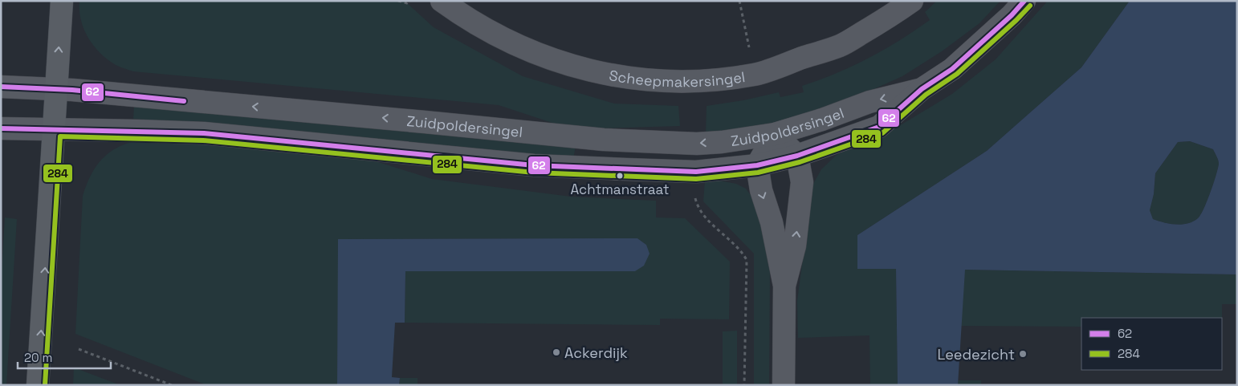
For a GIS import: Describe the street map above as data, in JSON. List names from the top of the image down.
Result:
{
  "streets": {
    "street": ["Scheepmakersingel", "Zuidpoldersingel"]
  },
  "places": ["Achtmanstraat", "Ackerdijk", "Leedezicht"],
  "lines": ["transit line 62", "transit line 284"],
  "legend": ["62", "284"],
  "scale_bar": "20 m"
}
